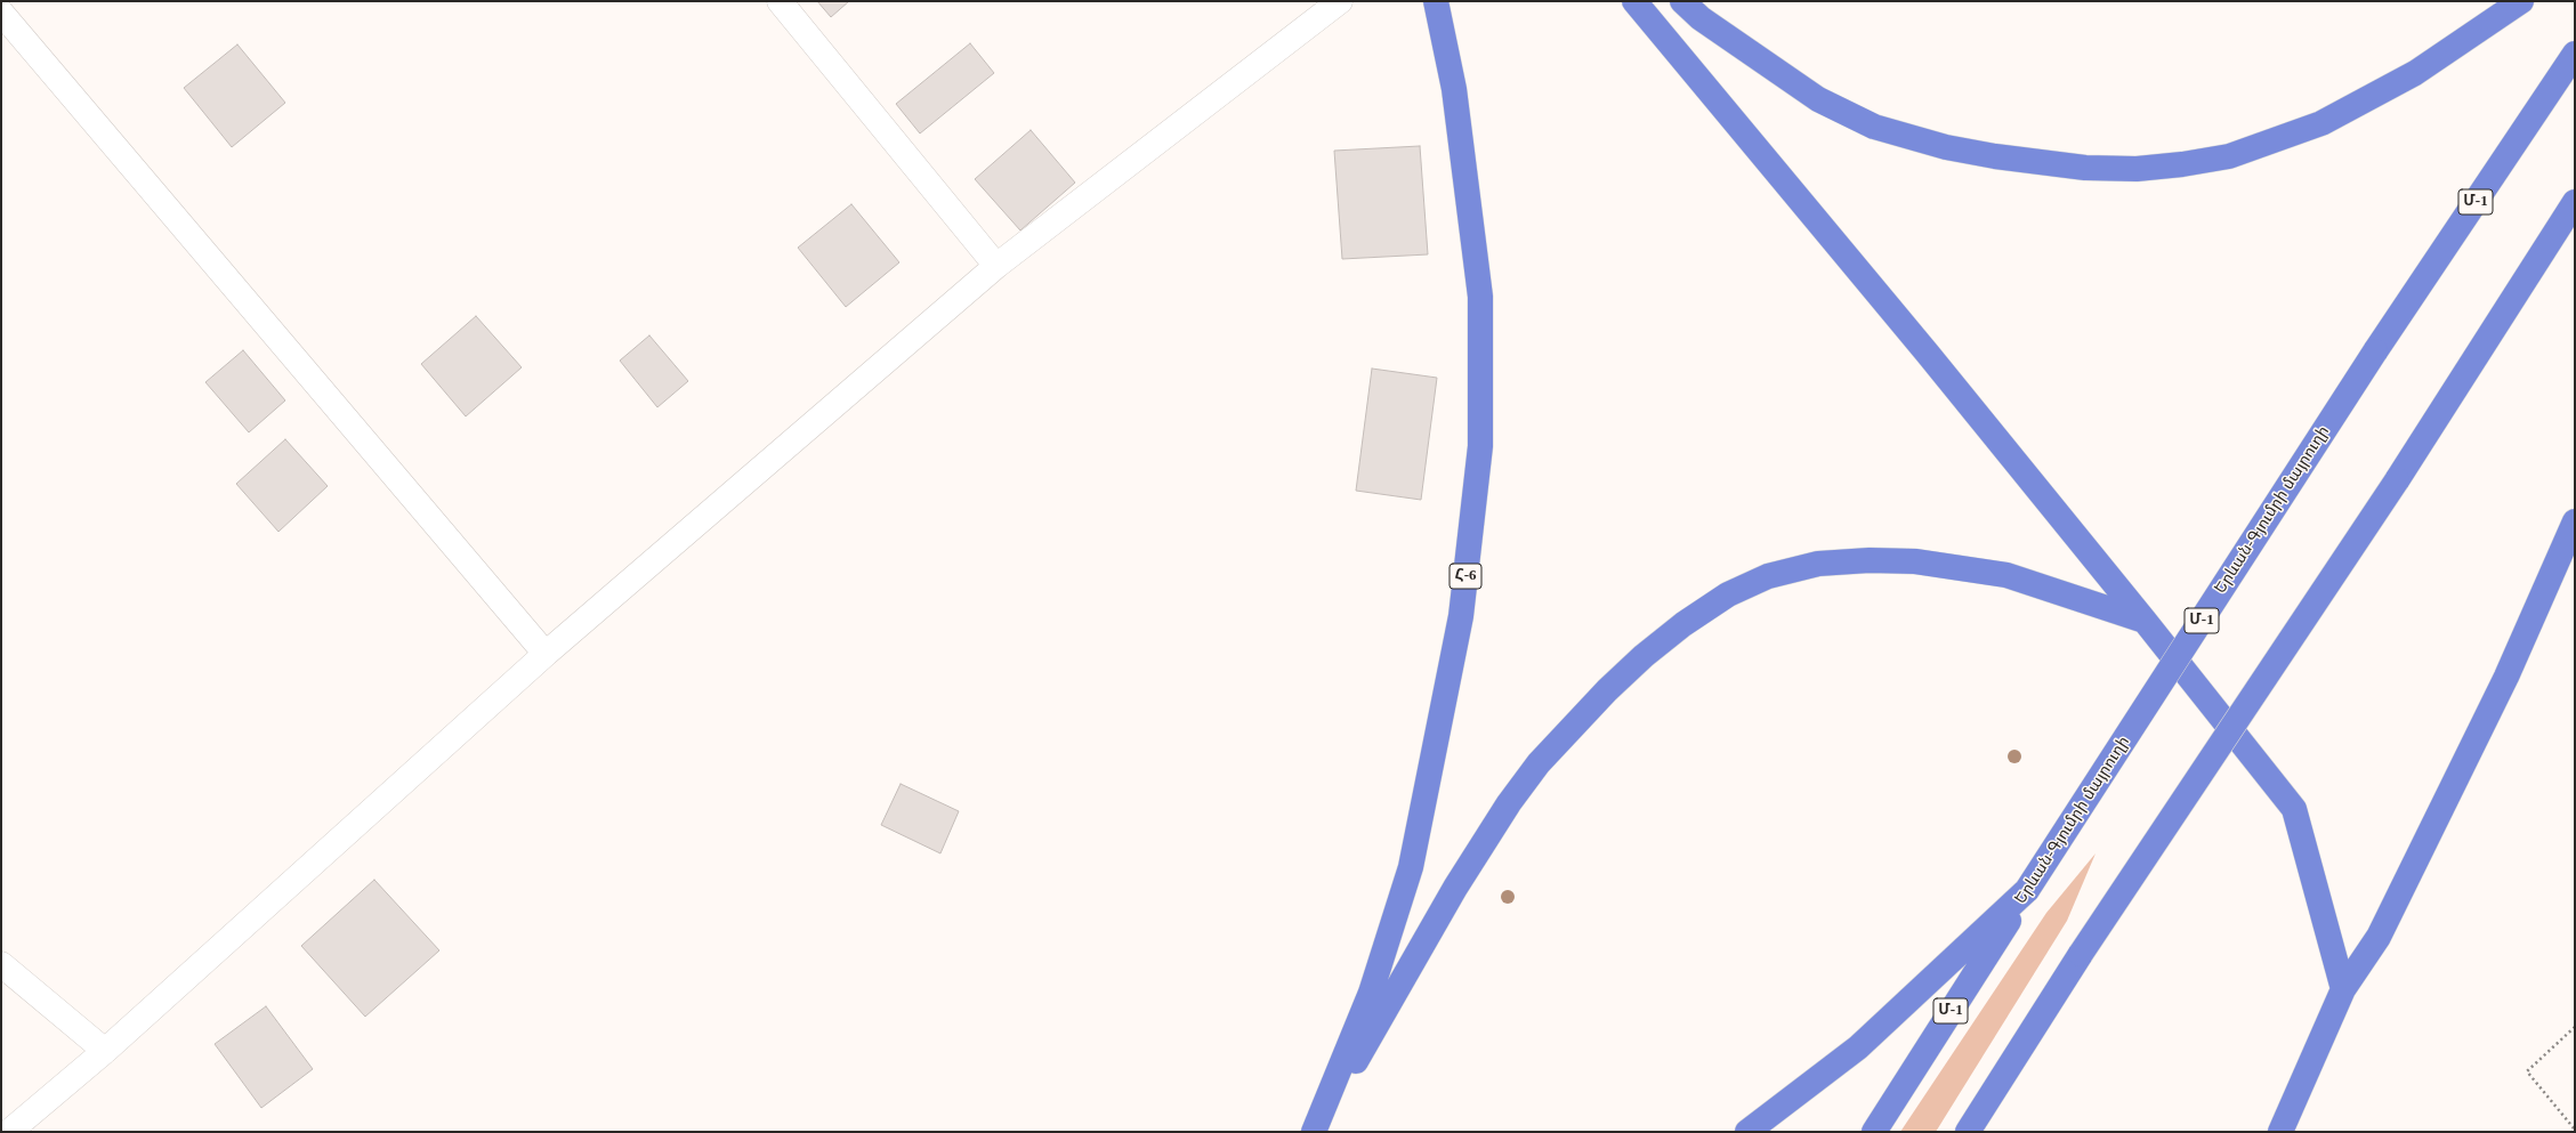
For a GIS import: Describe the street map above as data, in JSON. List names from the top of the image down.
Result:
{
  "streets": {
    "highway": ["Մ-1", "Երևան-Գյումրի մայրուղի", "Հ-6"]
  }
}
